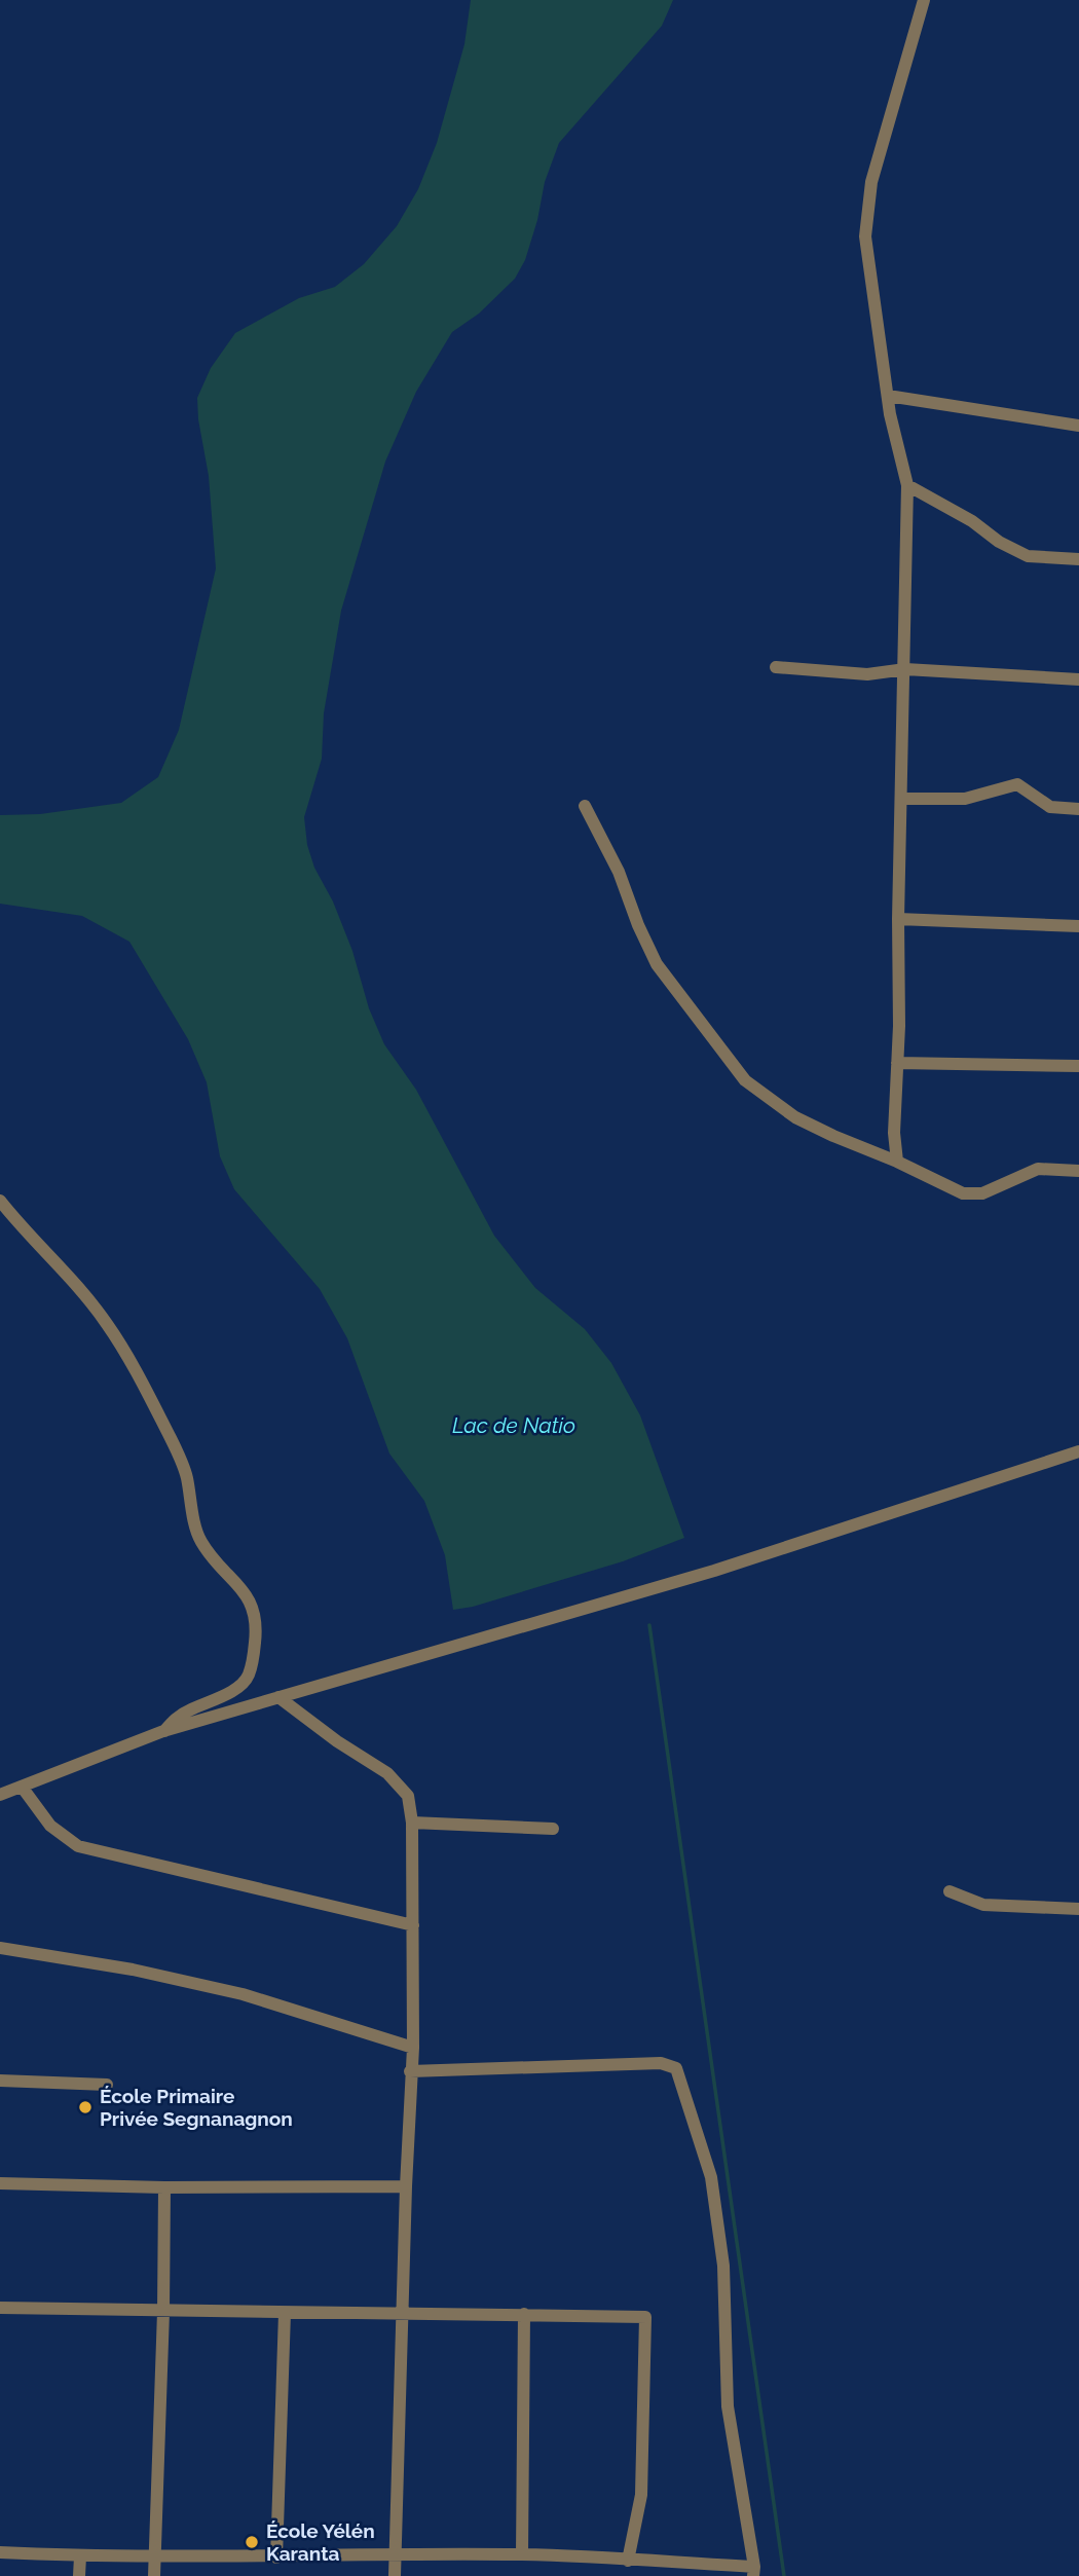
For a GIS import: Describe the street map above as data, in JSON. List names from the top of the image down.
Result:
{
  "water": ["Lac de Natio"],
  "places": ["École Primaire Privée Segnanagnon", "École Yélén Karanta"]
}
